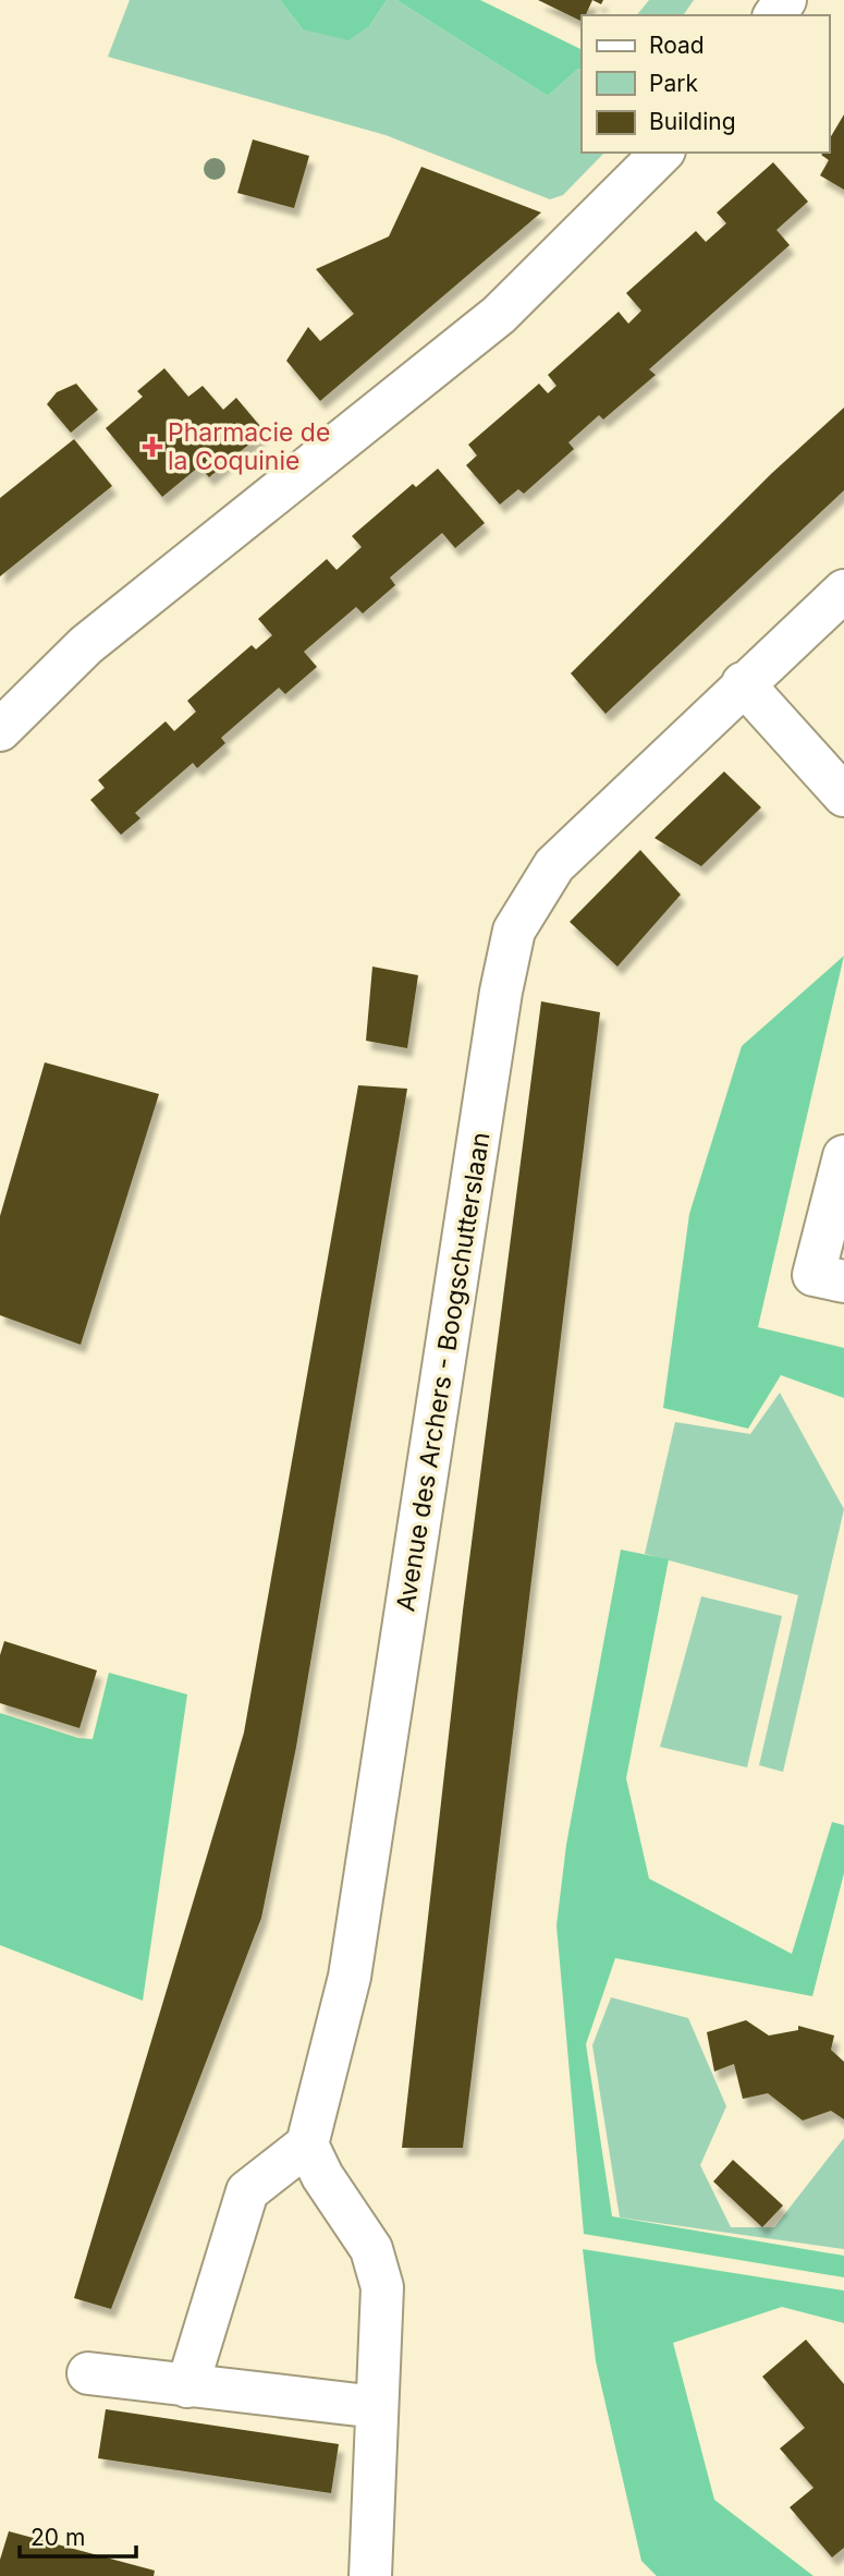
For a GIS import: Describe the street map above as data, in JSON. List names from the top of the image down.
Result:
{
  "streets": {
    "street": ["Avenue des Archers - Boogschutterslaan"]
  },
  "places": {
    "health": ["Pharmacie de la Coquinie"]
  },
  "legend": ["Road", "Park", "Building"],
  "scale_bar": "20 m"
}
